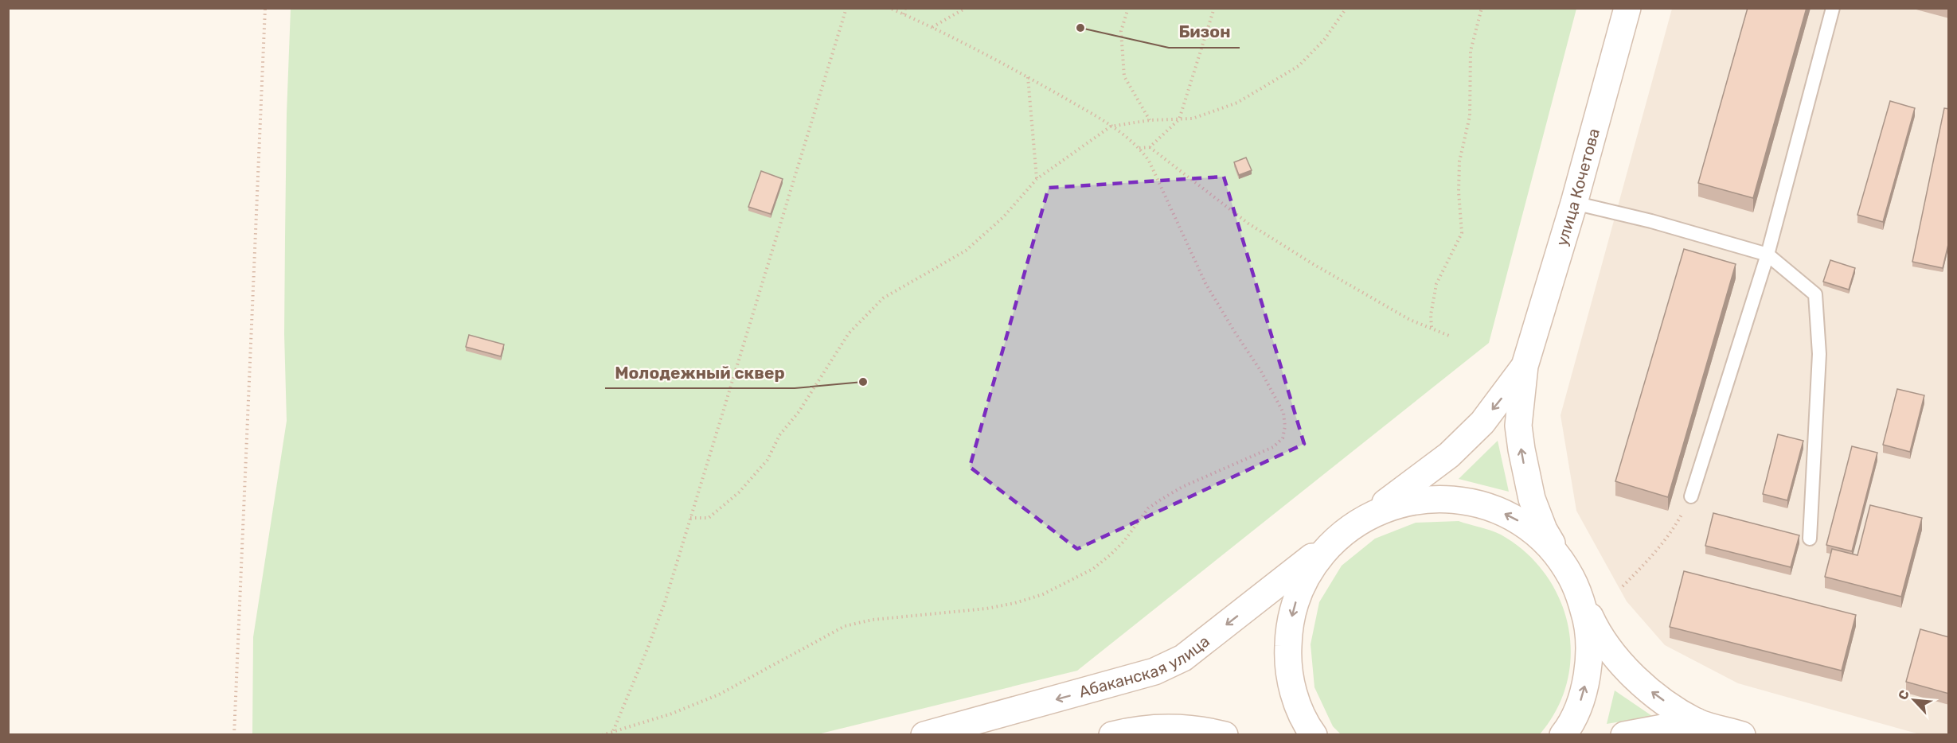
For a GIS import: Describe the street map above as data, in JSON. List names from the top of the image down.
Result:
{
  "streets": {
    "main road": ["улица Кочетова", "Абаканская улица"]
  },
  "crossings": [
    ["улица Кочетова", "Абаканская улица"]
  ],
  "one_way": ["Абаканская улица"],
  "places": ["Бизон", "Молодежный сквер"],
  "north": "top left"
}
